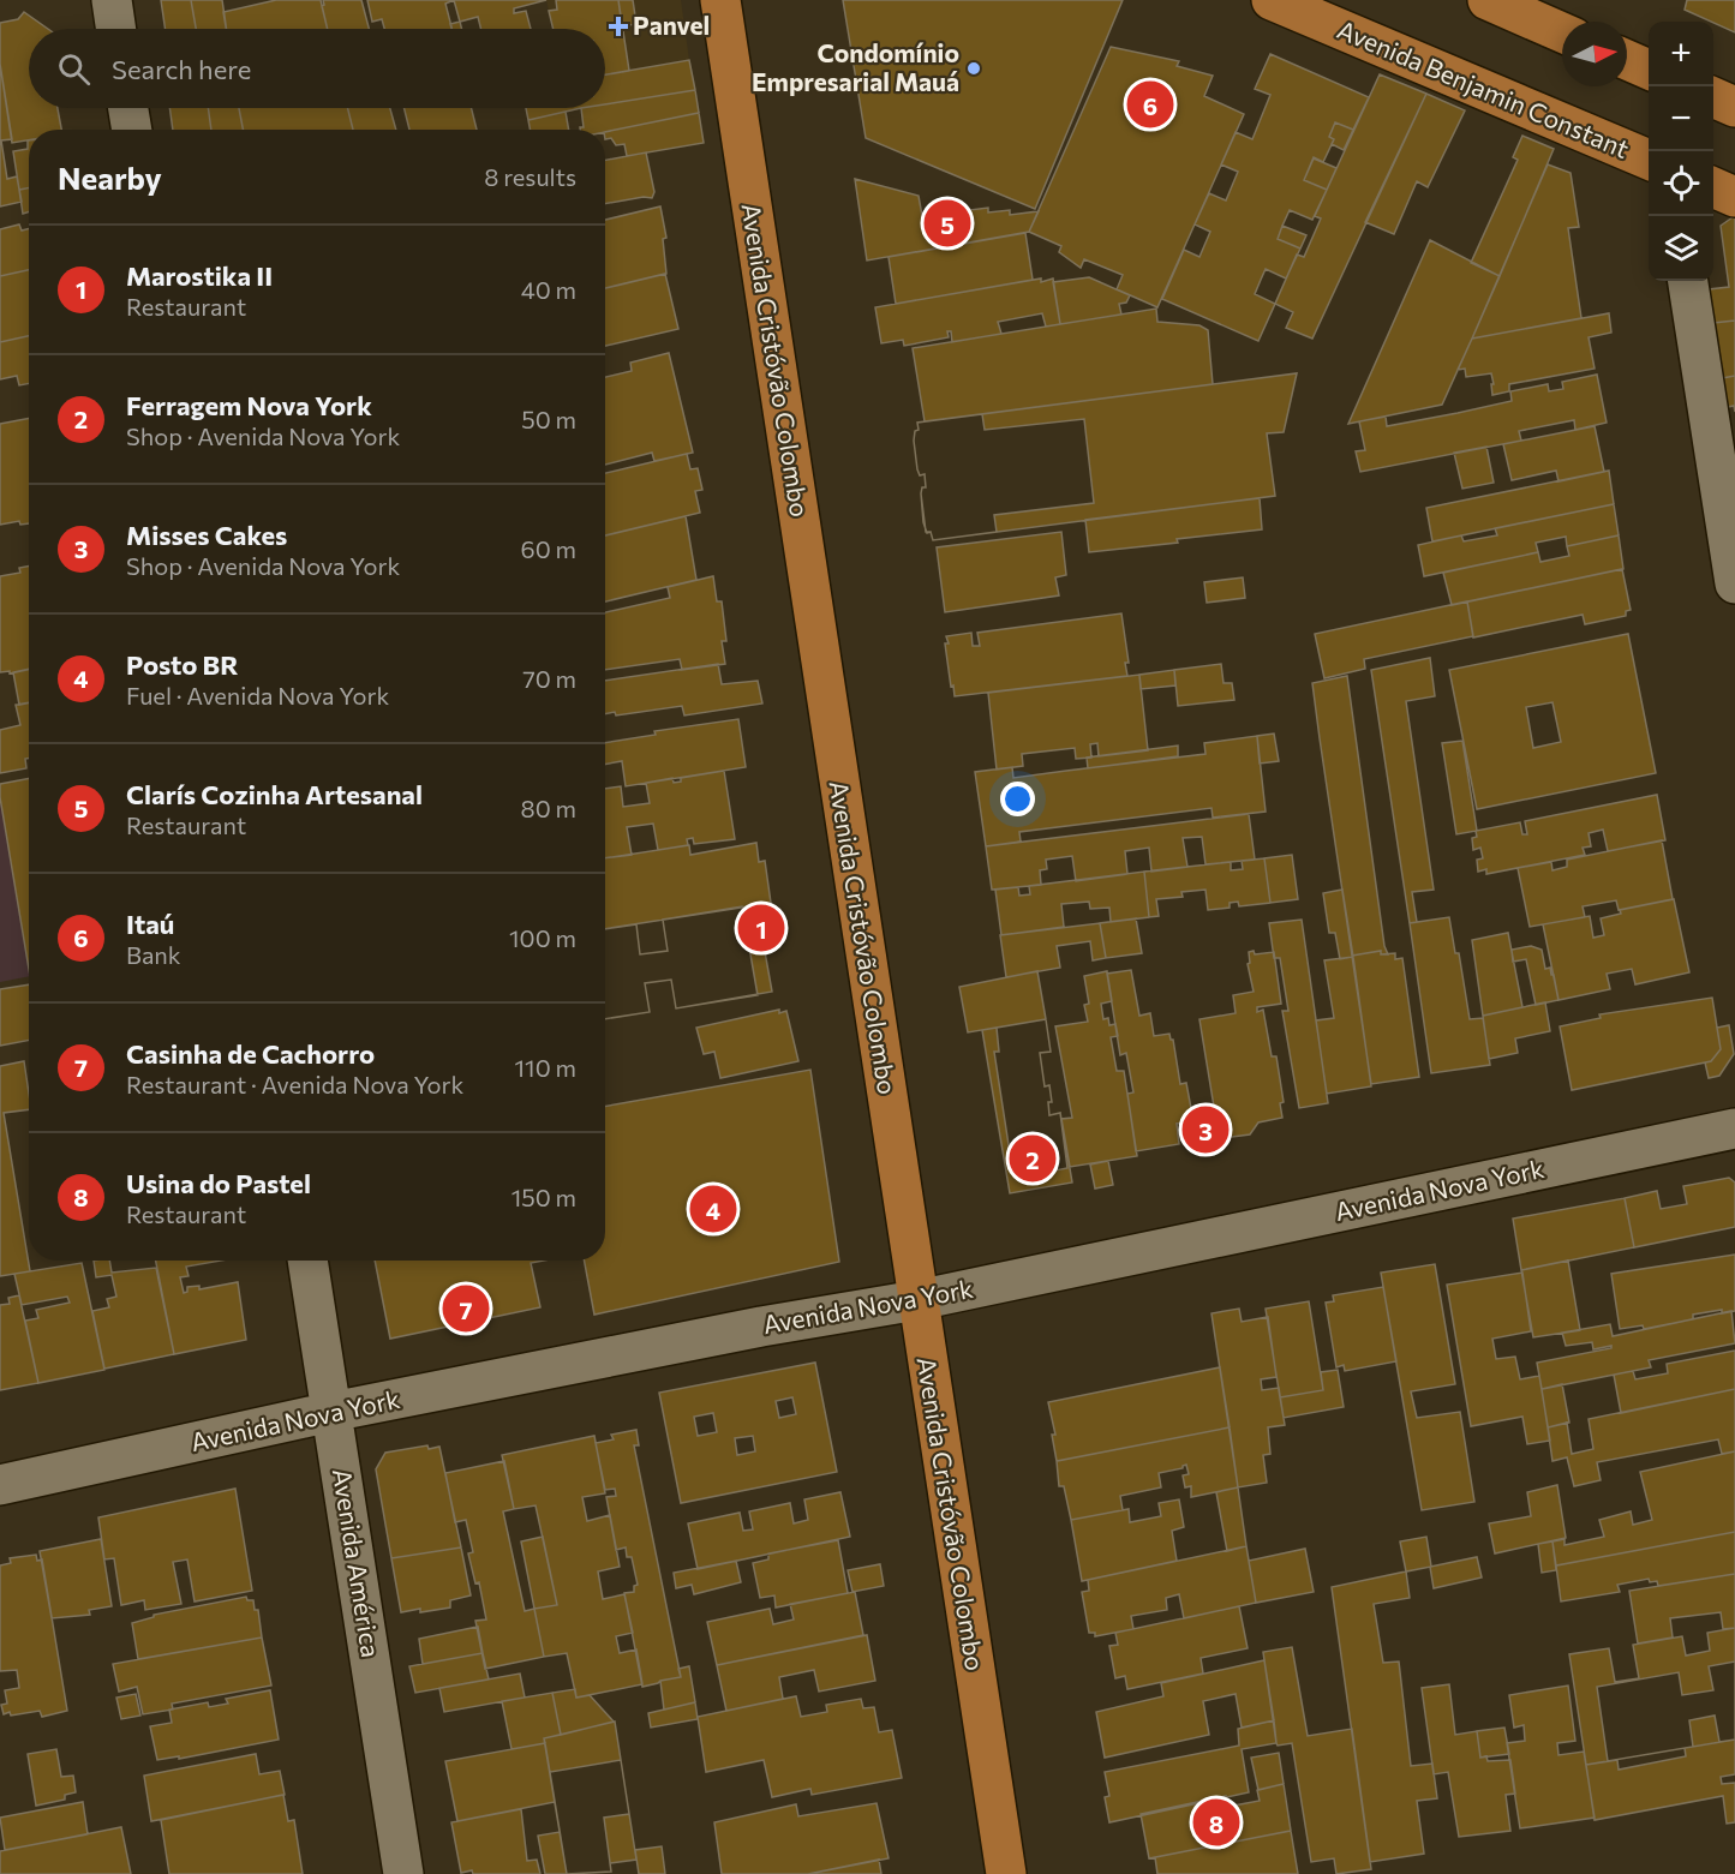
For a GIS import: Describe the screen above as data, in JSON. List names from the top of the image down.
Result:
{
  "streets": {
    "main road": ["Avenida Benjamin Constant", "Avenida Cristóvão Colombo"],
    "street": ["Avenida Nova York", "Avenida América"]
  },
  "crossings": [
    ["Avenida Cristóvão Colombo", "Avenida Nova York"],
    ["Avenida Nova York", "Avenida América"]
  ],
  "places": {
    "health": ["Panvel"],
    "other": ["Condomínio Empresarial Mauá"]
  },
  "north": "right",
  "page": {
    "map_buttons": ["+", "−"],
    "search": "Search here",
    "pins": [
      "6",
      "5",
      "1",
      "3",
      "2",
      "4",
      "7",
      "8"
    ],
    "heading": ["Nearby", "8 results"],
    "list": [
      {
        "mark": "1",
        "name": "Marostika II",
        "note": "Restaurant",
        "value": "40 m"
      },
      {
        "mark": "2",
        "name": "Ferragem Nova York",
        "note": "Shop · Avenida Nova York",
        "value": "50 m"
      },
      {
        "mark": "3",
        "name": "Misses Cakes",
        "note": "Shop · Avenida Nova York",
        "value": "60 m"
      },
      {
        "mark": "4",
        "name": "Posto BR",
        "note": "Fuel · Avenida Nova York",
        "value": "70 m"
      },
      {
        "mark": "5",
        "name": "Clarís Cozinha Artesanal",
        "note": "Restaurant",
        "value": "80 m"
      },
      {
        "mark": "6",
        "name": "Itaú",
        "note": "Bank",
        "value": "100 m"
      },
      {
        "mark": "7",
        "name": "Casinha de Cachorro",
        "note": "Restaurant · Avenida Nova York",
        "value": "110 m"
      },
      {
        "mark": "8",
        "name": "Usina do Pastel",
        "note": "Restaurant",
        "value": "150 m"
      }
    ]
  }
}
